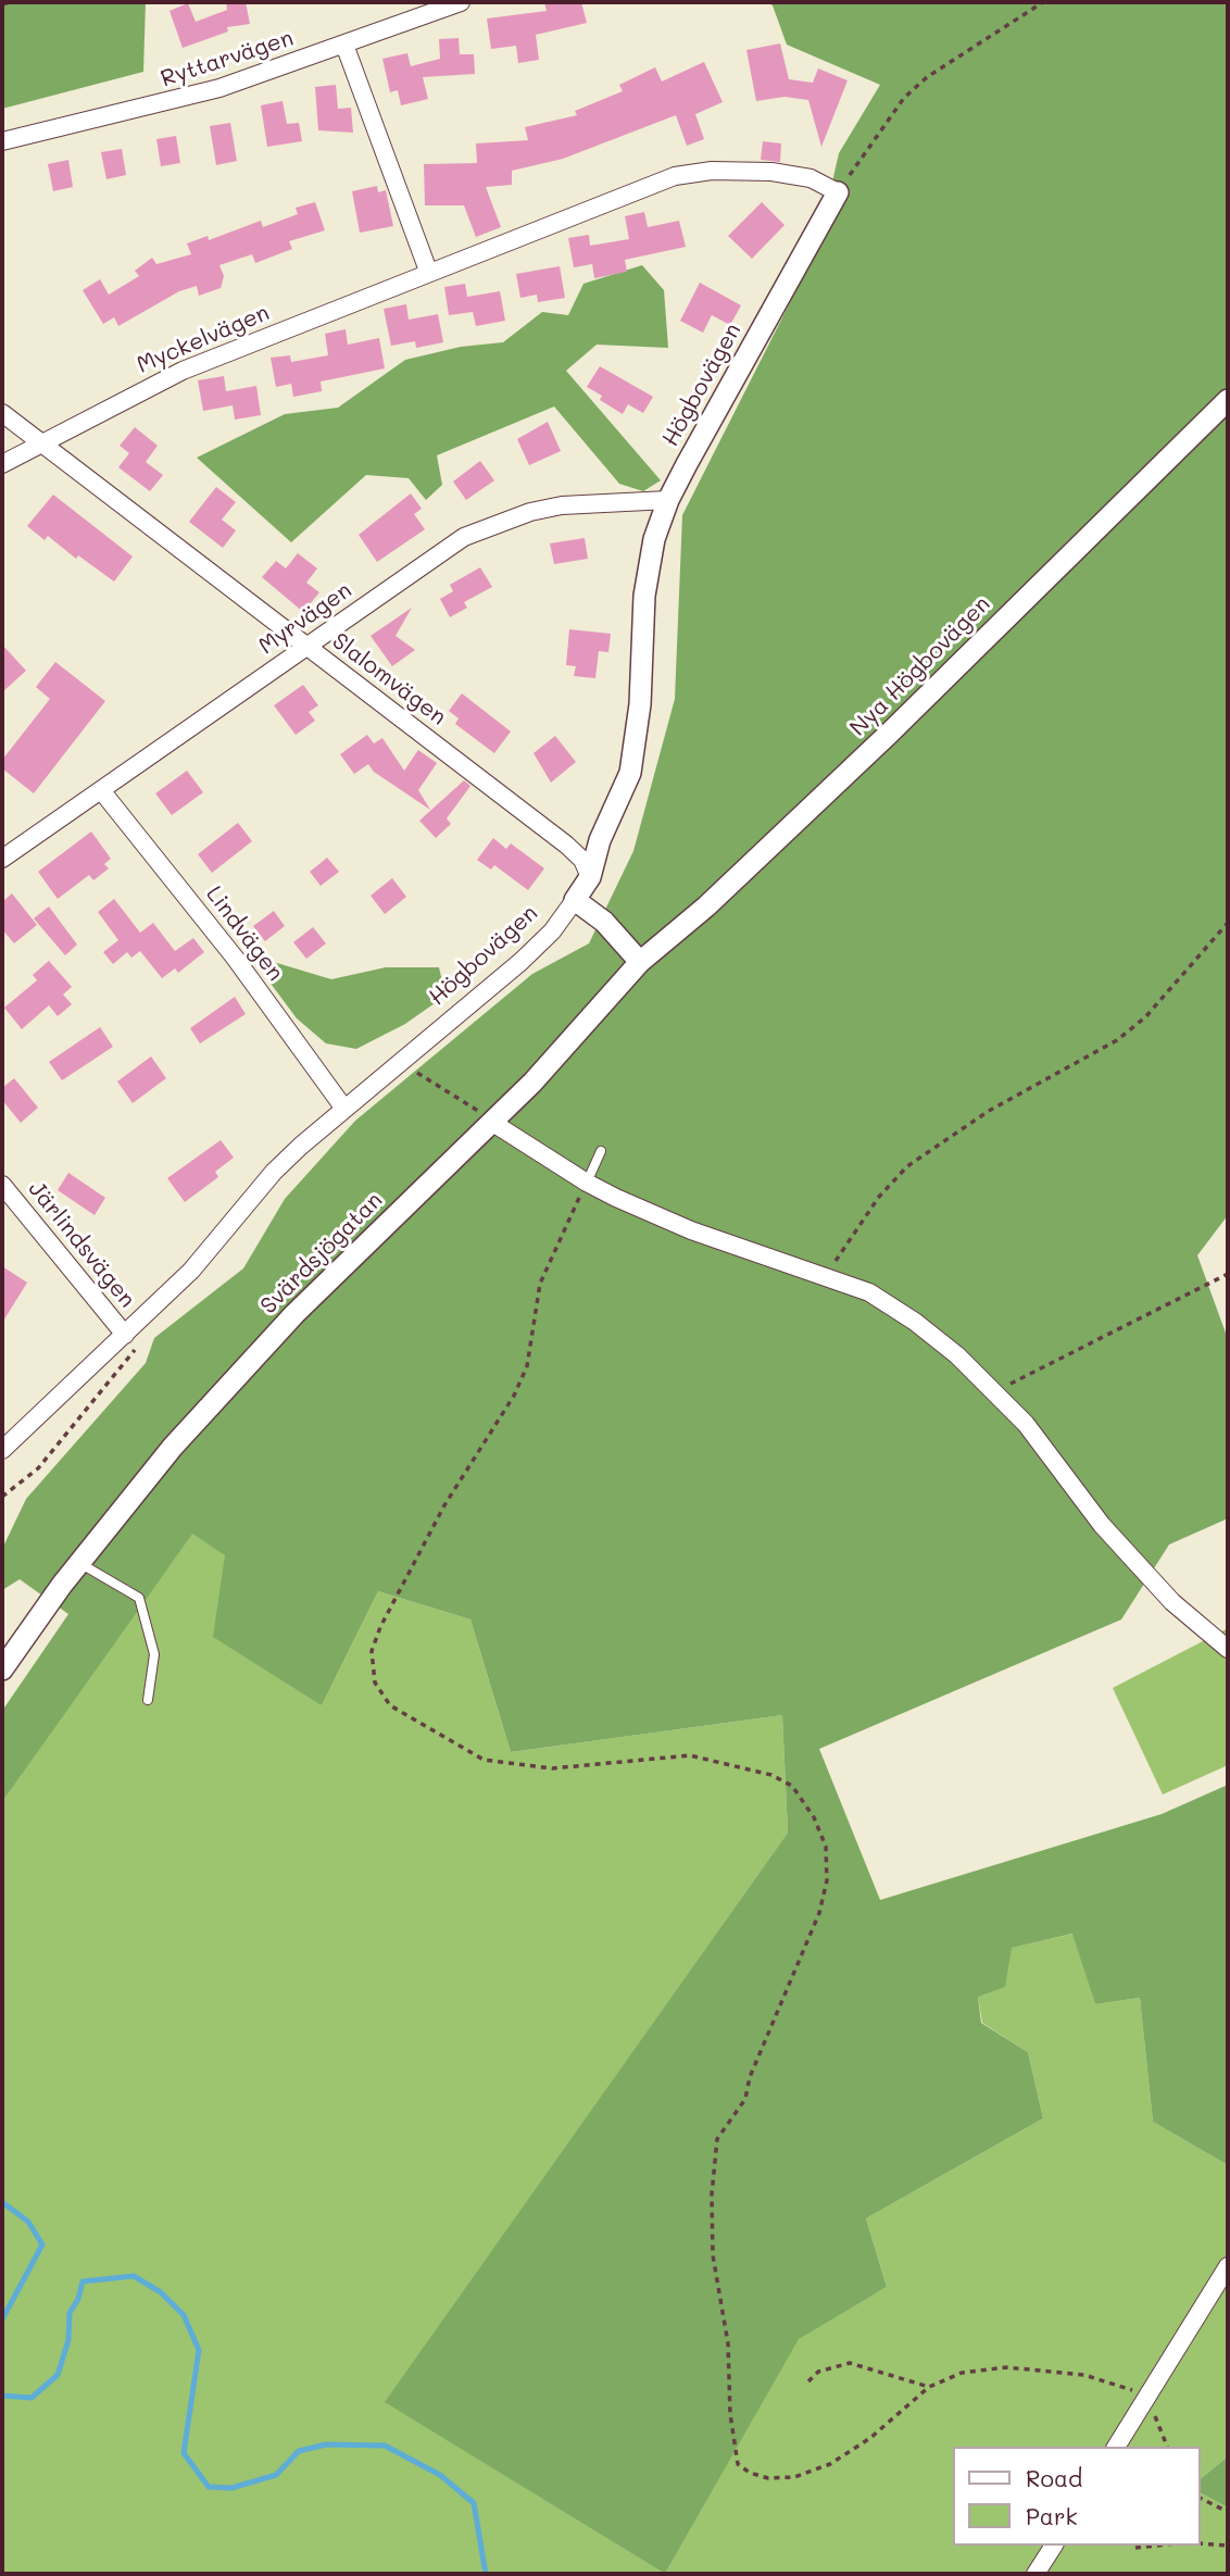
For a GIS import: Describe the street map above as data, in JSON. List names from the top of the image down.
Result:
{
  "streets": {
    "street": [
      "Ryttarvägen",
      "Myckelvägen",
      "Högbovägen",
      "Myrvägen",
      "Nya Högbovägen",
      "Slalomvägen",
      "Lindvägen",
      "Järlindsvägen",
      "Svärdsjögatan"
    ]
  },
  "crossings": [
    ["Myckelvägen", "Högbovägen"],
    ["Myckelvägen", "Slalomvägen"],
    ["Högbovägen", "Myrvägen"],
    ["Högbovägen", "Slalomvägen"],
    ["Högbovägen", "Lindvägen"],
    ["Högbovägen", "Järlindsvägen"],
    ["Myrvägen", "Slalomvägen"],
    ["Myrvägen", "Lindvägen"],
    ["Nya Högbovägen", "Svärdsjögatan"]
  ],
  "legend": ["Road", "Park"]
}
